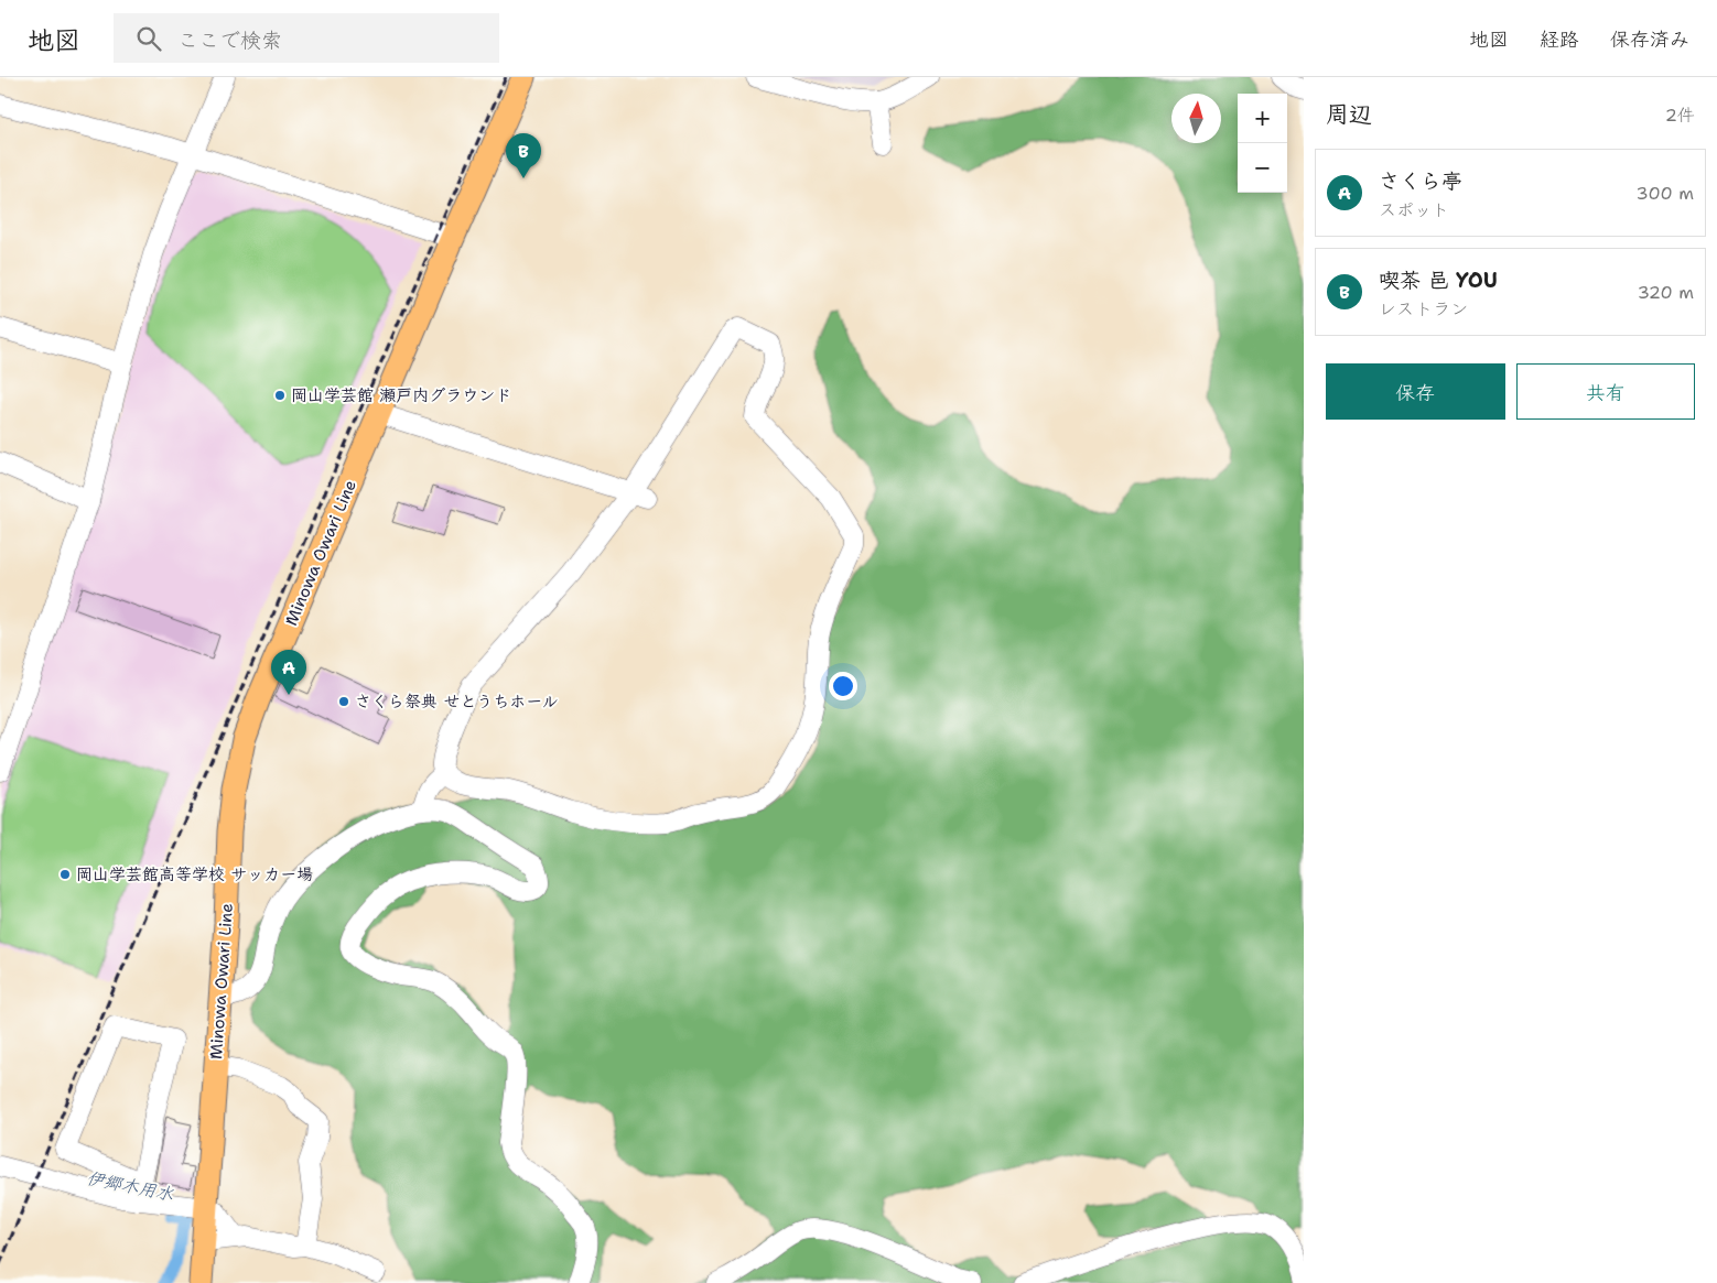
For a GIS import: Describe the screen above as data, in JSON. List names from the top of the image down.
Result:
{
  "streets": {
    "main road": ["Minowa Owari Line"]
  },
  "water": ["伊郷木用水"],
  "places": ["岡山学芸館 瀬戸内グラウンド", "さくら祭典 せとうちホール", "岡山学芸館高等学校 サッカー場"],
  "north": "top",
  "page": {
    "header": "地図",
    "search": "ここで検索",
    "nav": ["地図", "経路", "保存済み"],
    "heading": ["周辺", "2件"],
    "map_buttons": ["+", "−"],
    "pins": ["B", "A"],
    "list": [
      {
        "mark": "A",
        "name": "さくら亭",
        "note": "スポット",
        "value": "300 m"
      },
      {
        "mark": "B",
        "name": "喫茶 邑 YOU",
        "note": "レストラン",
        "value": "320 m"
      }
    ],
    "buttons": ["保存", "共有"]
  }
}
